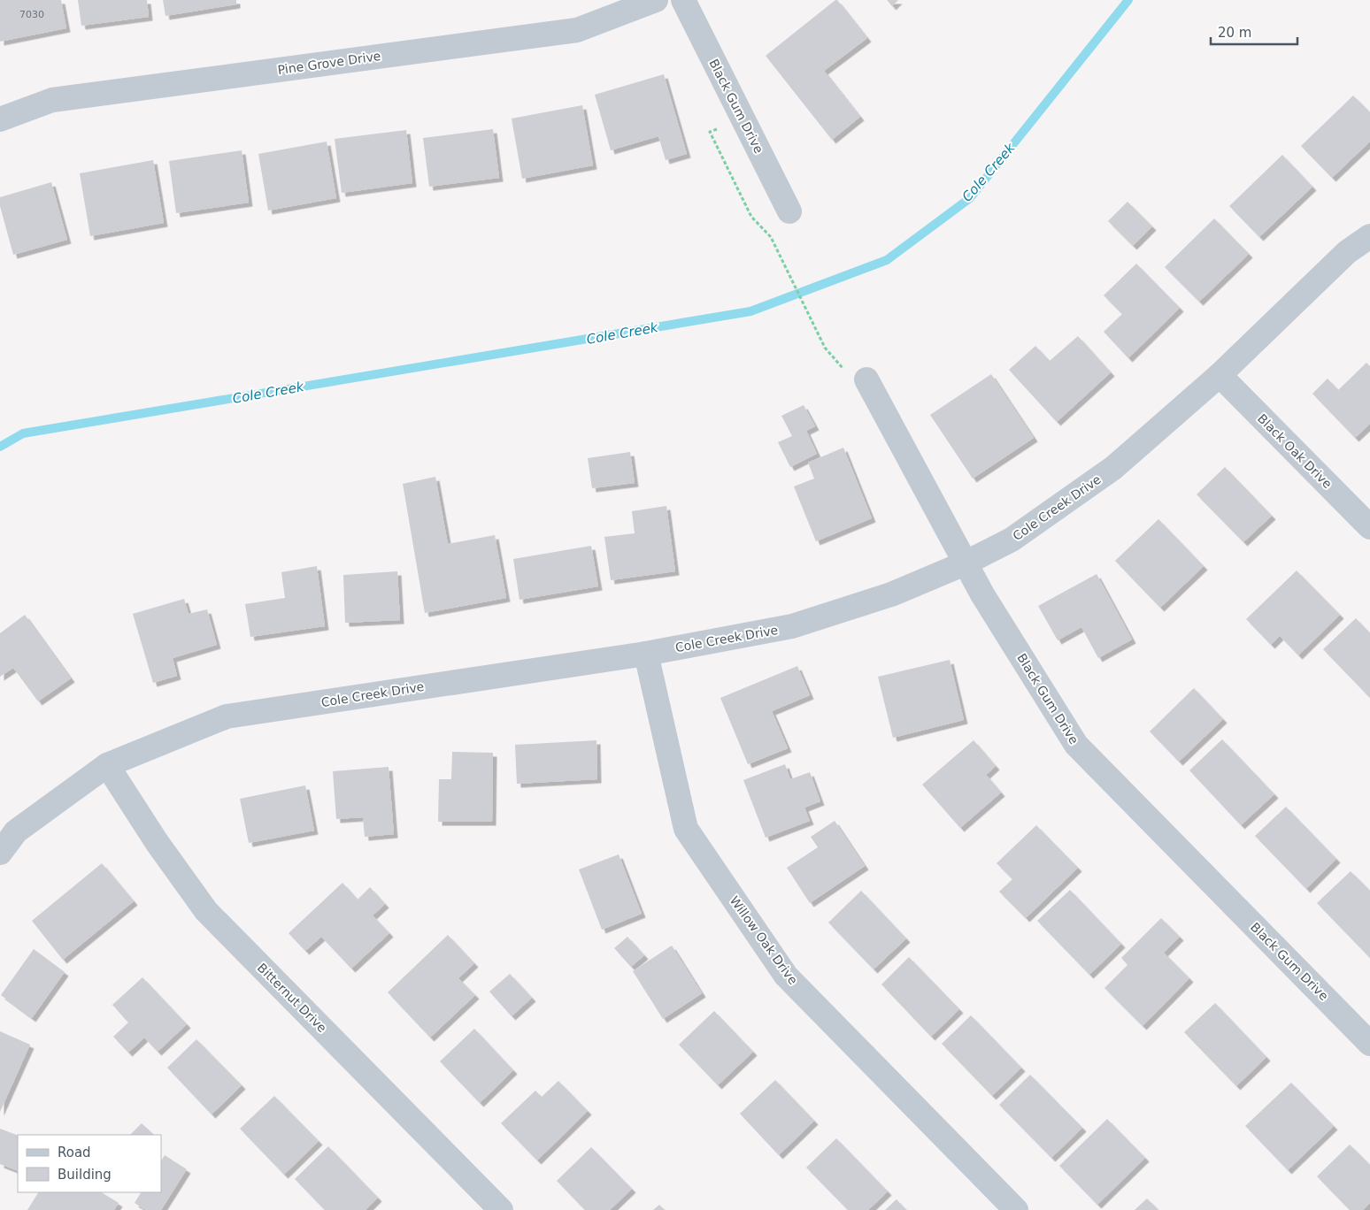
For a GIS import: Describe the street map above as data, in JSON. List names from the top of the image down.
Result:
{
  "streets": {
    "street": [
      "Pine Grove Drive",
      "Black Gum Drive",
      "Black Oak Drive",
      "Cole Creek Drive",
      "Willow Oak Drive",
      "Bitternut Drive"
    ]
  },
  "crossings": [
    ["Black Gum Drive", "Cole Creek Drive"],
    ["Black Oak Drive", "Cole Creek Drive"],
    ["Cole Creek Drive", "Willow Oak Drive"],
    ["Cole Creek Drive", "Bitternut Drive"]
  ],
  "water": ["Cole Creek"],
  "house_numbers": ["7030"],
  "legend": ["Road", "Building"],
  "scale_bar": "20 m"
}
